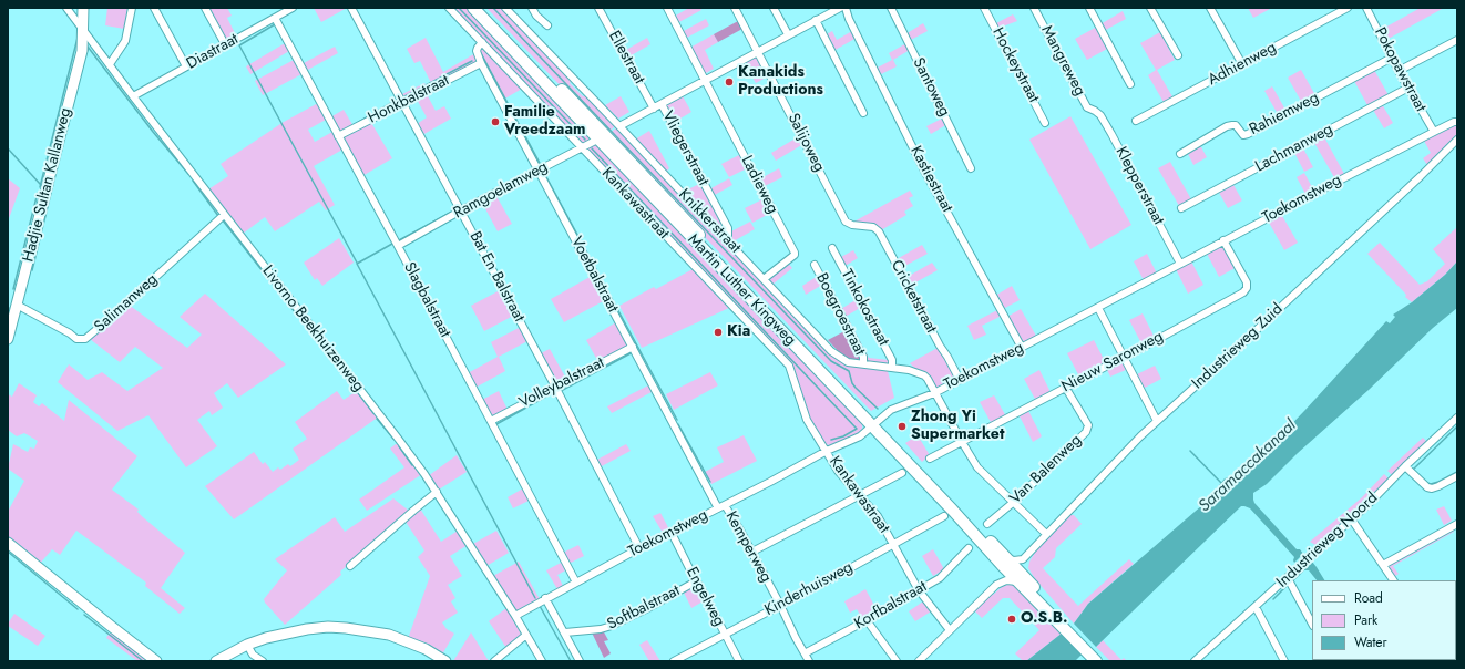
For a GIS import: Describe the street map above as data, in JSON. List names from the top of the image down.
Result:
{
  "streets": {
    "main road": ["Martin Luther Kingweg"],
    "street": [
      "Diastraat",
      "Ellestraat",
      "Mangreweg",
      "Adhienweg",
      "Hockeystraat",
      "Pokopawstraat",
      "Santoweg",
      "Honkbalstraat",
      "Rahiemweg",
      "Salijoweg",
      "Vliegerstraat",
      "Lachmanweg",
      "Kastiestraat",
      "Hadjie Sultan Kallanweg",
      "Ladieweg",
      "Klepperstraat",
      "Ramgoelamweg",
      "Toekomstweg",
      "Kankawastraat",
      "Knikkerstraat",
      "Voetbalstraat",
      "Bat En Balstraat",
      "Cricketstraat",
      "Slagbalstraat",
      "Salimanweg",
      "Tinkokostraat",
      "Boegroestraat",
      "Livorno Beekhuizenweg",
      "Industrieweg Zuid",
      "Nieuw Saronweg",
      "Volleybalstraat",
      "Van Balenweg",
      "Industrieweg Noord",
      "Kemperweg",
      "Kinderhuisweg",
      "Engelweg",
      "Korfbalstraat",
      "Softbalstraat"
    ]
  },
  "crossings": [
    ["Diastraat", "Slagbalstraat"],
    ["Diastraat", "Livorno Beekhuizenweg"],
    ["Mangreweg", "Klepperstraat"],
    ["Pokopawstraat", "Rahiemweg"],
    ["Pokopawstraat", "Lachmanweg"],
    ["Pokopawstraat", "Toekomstweg"],
    ["Honkbalstraat", "Voetbalstraat"],
    ["Honkbalstraat", "Bat En Balstraat"],
    ["Honkbalstraat", "Slagbalstraat"],
    ["Salijoweg", "Cricketstraat"],
    ["Vliegerstraat", "Knikkerstraat"],
    ["Kastiestraat", "Toekomstweg"],
    ["Hadjie Sultan Kallanweg", "Salimanweg"],
    ["Hadjie Sultan Kallanweg", "Livorno Beekhuizenweg"],
    ["Ladieweg", "Knikkerstraat"],
    ["Klepperstraat", "Toekomstweg"],
    ["Ramgoelamweg", "Kankawastraat"],
    ["Ramgoelamweg", "Voetbalstraat"],
    ["Ramgoelamweg", "Bat En Balstraat"],
    ["Ramgoelamweg", "Martin Luther Kingweg"],
    ["Ramgoelamweg", "Slagbalstraat"],
    ["Toekomstweg", "Kankawastraat"],
    ["Toekomstweg", "Knikkerstraat"],
    ["Toekomstweg", "Voetbalstraat"],
    ["Toekomstweg", "Bat En Balstraat"],
    ["Toekomstweg", "Martin Luther Kingweg"],
    ["Toekomstweg", "Cricketstraat"],
    ["Toekomstweg", "Slagbalstraat"],
    ["Toekomstweg", "Livorno Beekhuizenweg"],
    ["Toekomstweg", "Nieuw Saronweg"],
    ["Toekomstweg", "Kemperweg"],
    ["Toekomstweg", "Engelweg"],
    ["Kankawastraat", "Voetbalstraat"],
    ["Kankawastraat", "Kinderhuisweg"],
    ["Kankawastraat", "Korfbalstraat"],
    ["Knikkerstraat", "Tinkokostraat"],
    ["Knikkerstraat", "Boegroestraat"],
    ["Knikkerstraat", "Industrieweg Zuid"],
    ["Knikkerstraat", "Nieuw Saronweg"],
    ["Knikkerstraat", "Van Balenweg"],
    ["Voetbalstraat", "Volleybalstraat"],
    ["Voetbalstraat", "Kemperweg"],
    ["Bat En Balstraat", "Volleybalstraat"],
    ["Martin Luther Kingweg", "Industrieweg Zuid"],
    ["Slagbalstraat", "Volleybalstraat"],
    ["Salimanweg", "Livorno Beekhuizenweg"],
    ["Nieuw Saronweg", "Van Balenweg"],
    ["Kemperweg", "Kinderhuisweg"],
    ["Kemperweg", "Korfbalstraat"],
    ["Kinderhuisweg", "Engelweg"],
    ["Engelweg", "Softbalstraat"]
  ],
  "water": ["Saramaccakanaal"],
  "places": [
    "Kanakids Productions",
    "Familie Vreedzaam",
    "Kia",
    "Zhong Yi Supermarket",
    "O.S.B."
  ],
  "legend": ["Road", "Park", "Water"]
}
